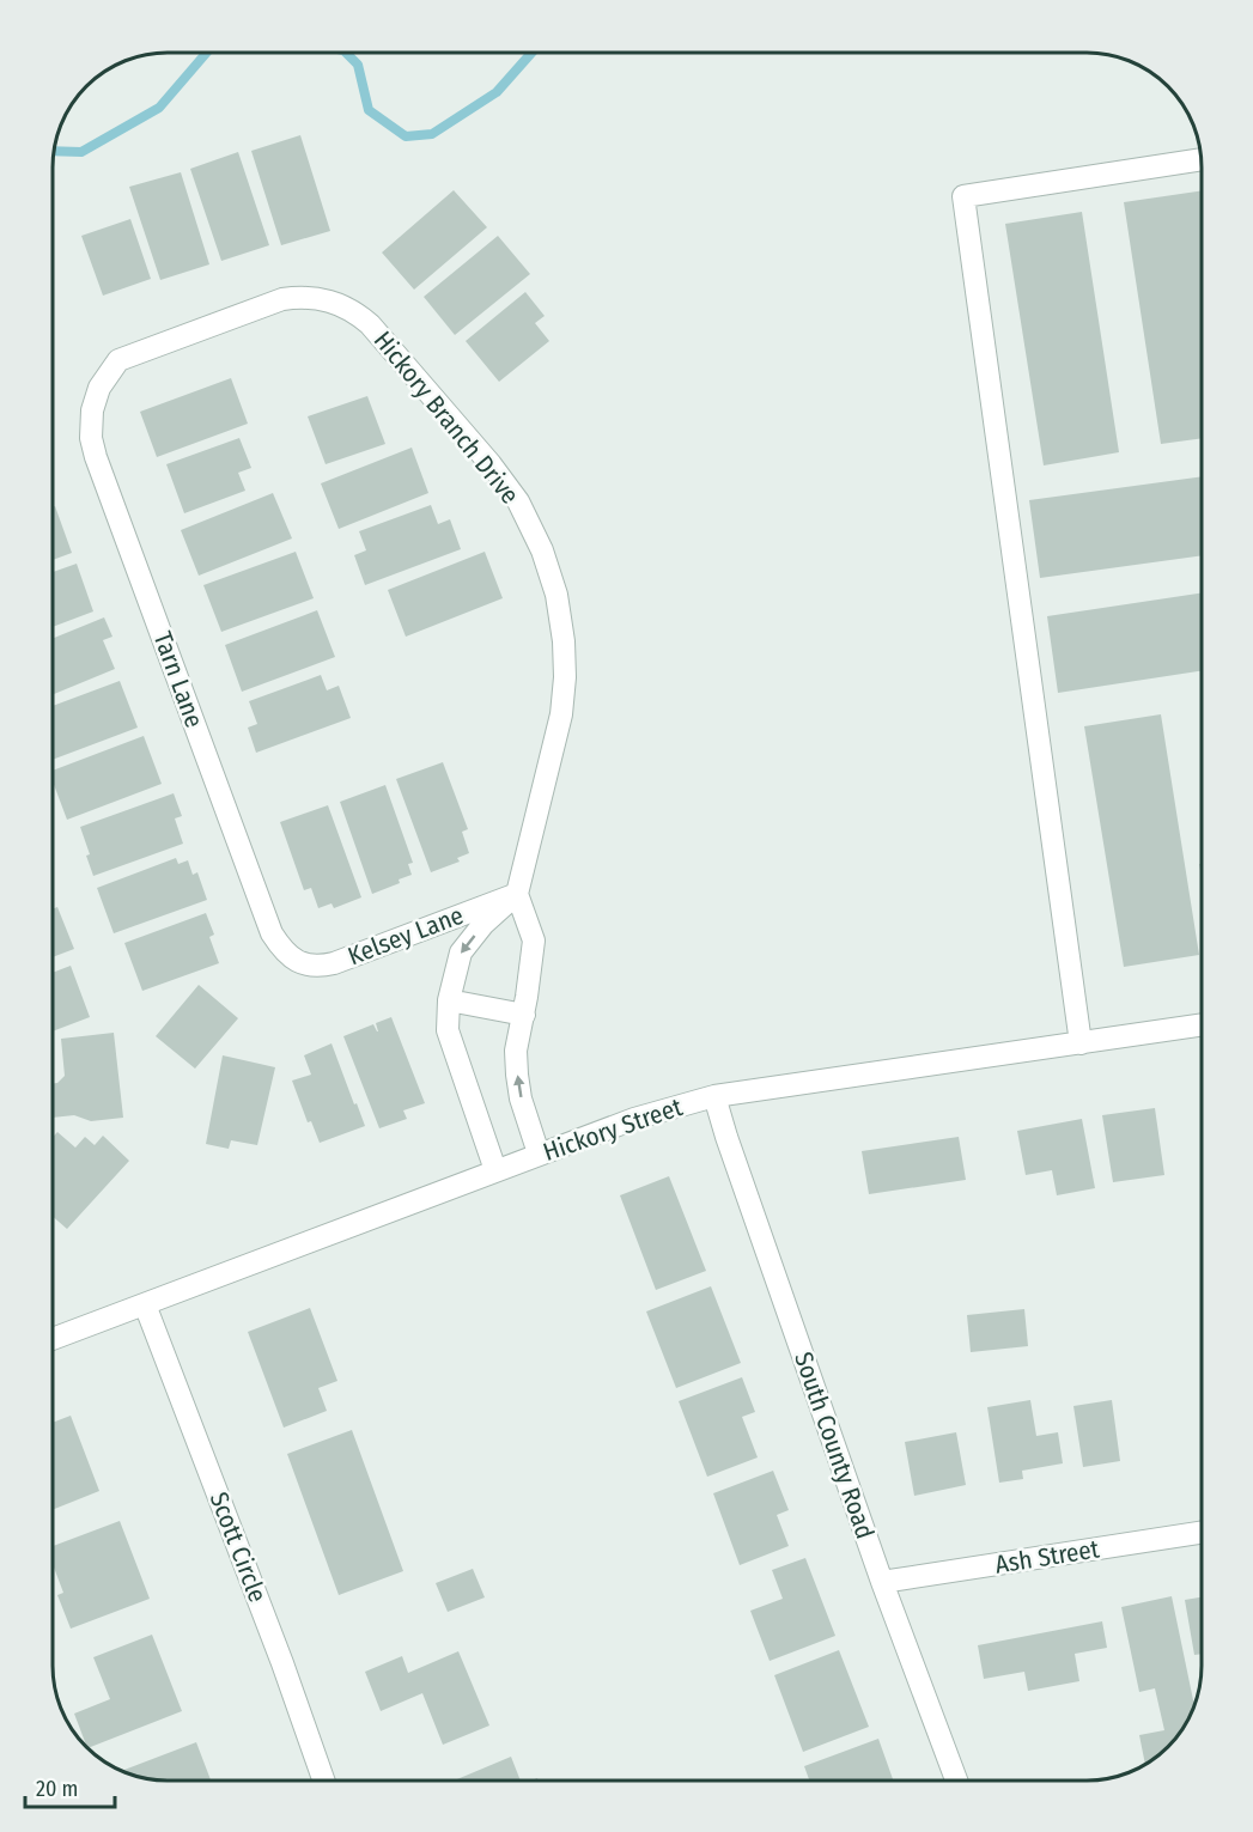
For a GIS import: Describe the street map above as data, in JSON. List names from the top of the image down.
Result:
{
  "streets": {
    "street": [
      "Hickory Branch Drive",
      "Tarn Lane",
      "Kelsey Lane",
      "Hickory Street",
      "South County Road",
      "Scott Circle",
      "Ash Street"
    ]
  },
  "crossings": [
    ["Hickory Branch Drive", "Tarn Lane"],
    ["Hickory Branch Drive", "Kelsey Lane"],
    ["Tarn Lane", "Kelsey Lane"],
    ["Hickory Street", "South County Road"],
    ["Hickory Street", "Scott Circle"],
    ["South County Road", "Ash Street"]
  ],
  "scale_bar": "20 m"
}
